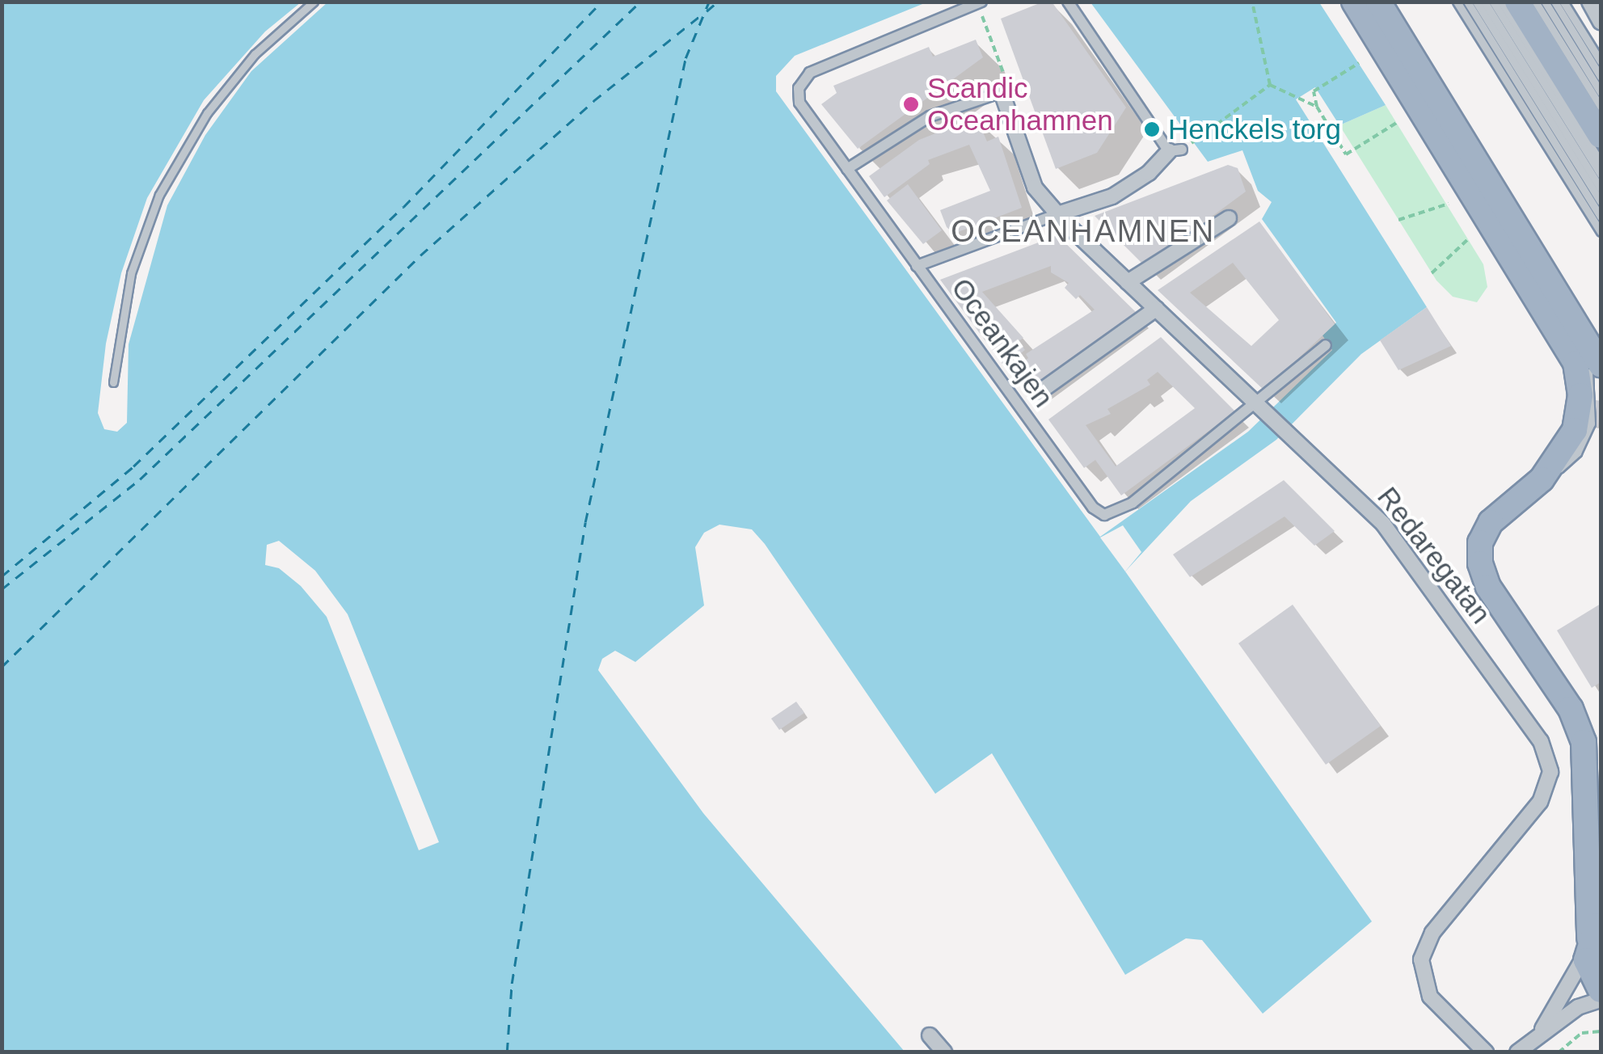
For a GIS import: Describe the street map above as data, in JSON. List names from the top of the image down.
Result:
{
  "streets": {
    "street": ["Oceankajen", "Redaregatan"]
  },
  "crossings": [
    ["Oceankajen", "Redaregatan"]
  ],
  "districts": ["OCEANHAMNEN"],
  "places": ["Scandic Oceanhamnen", "Henckels torg"]
}
